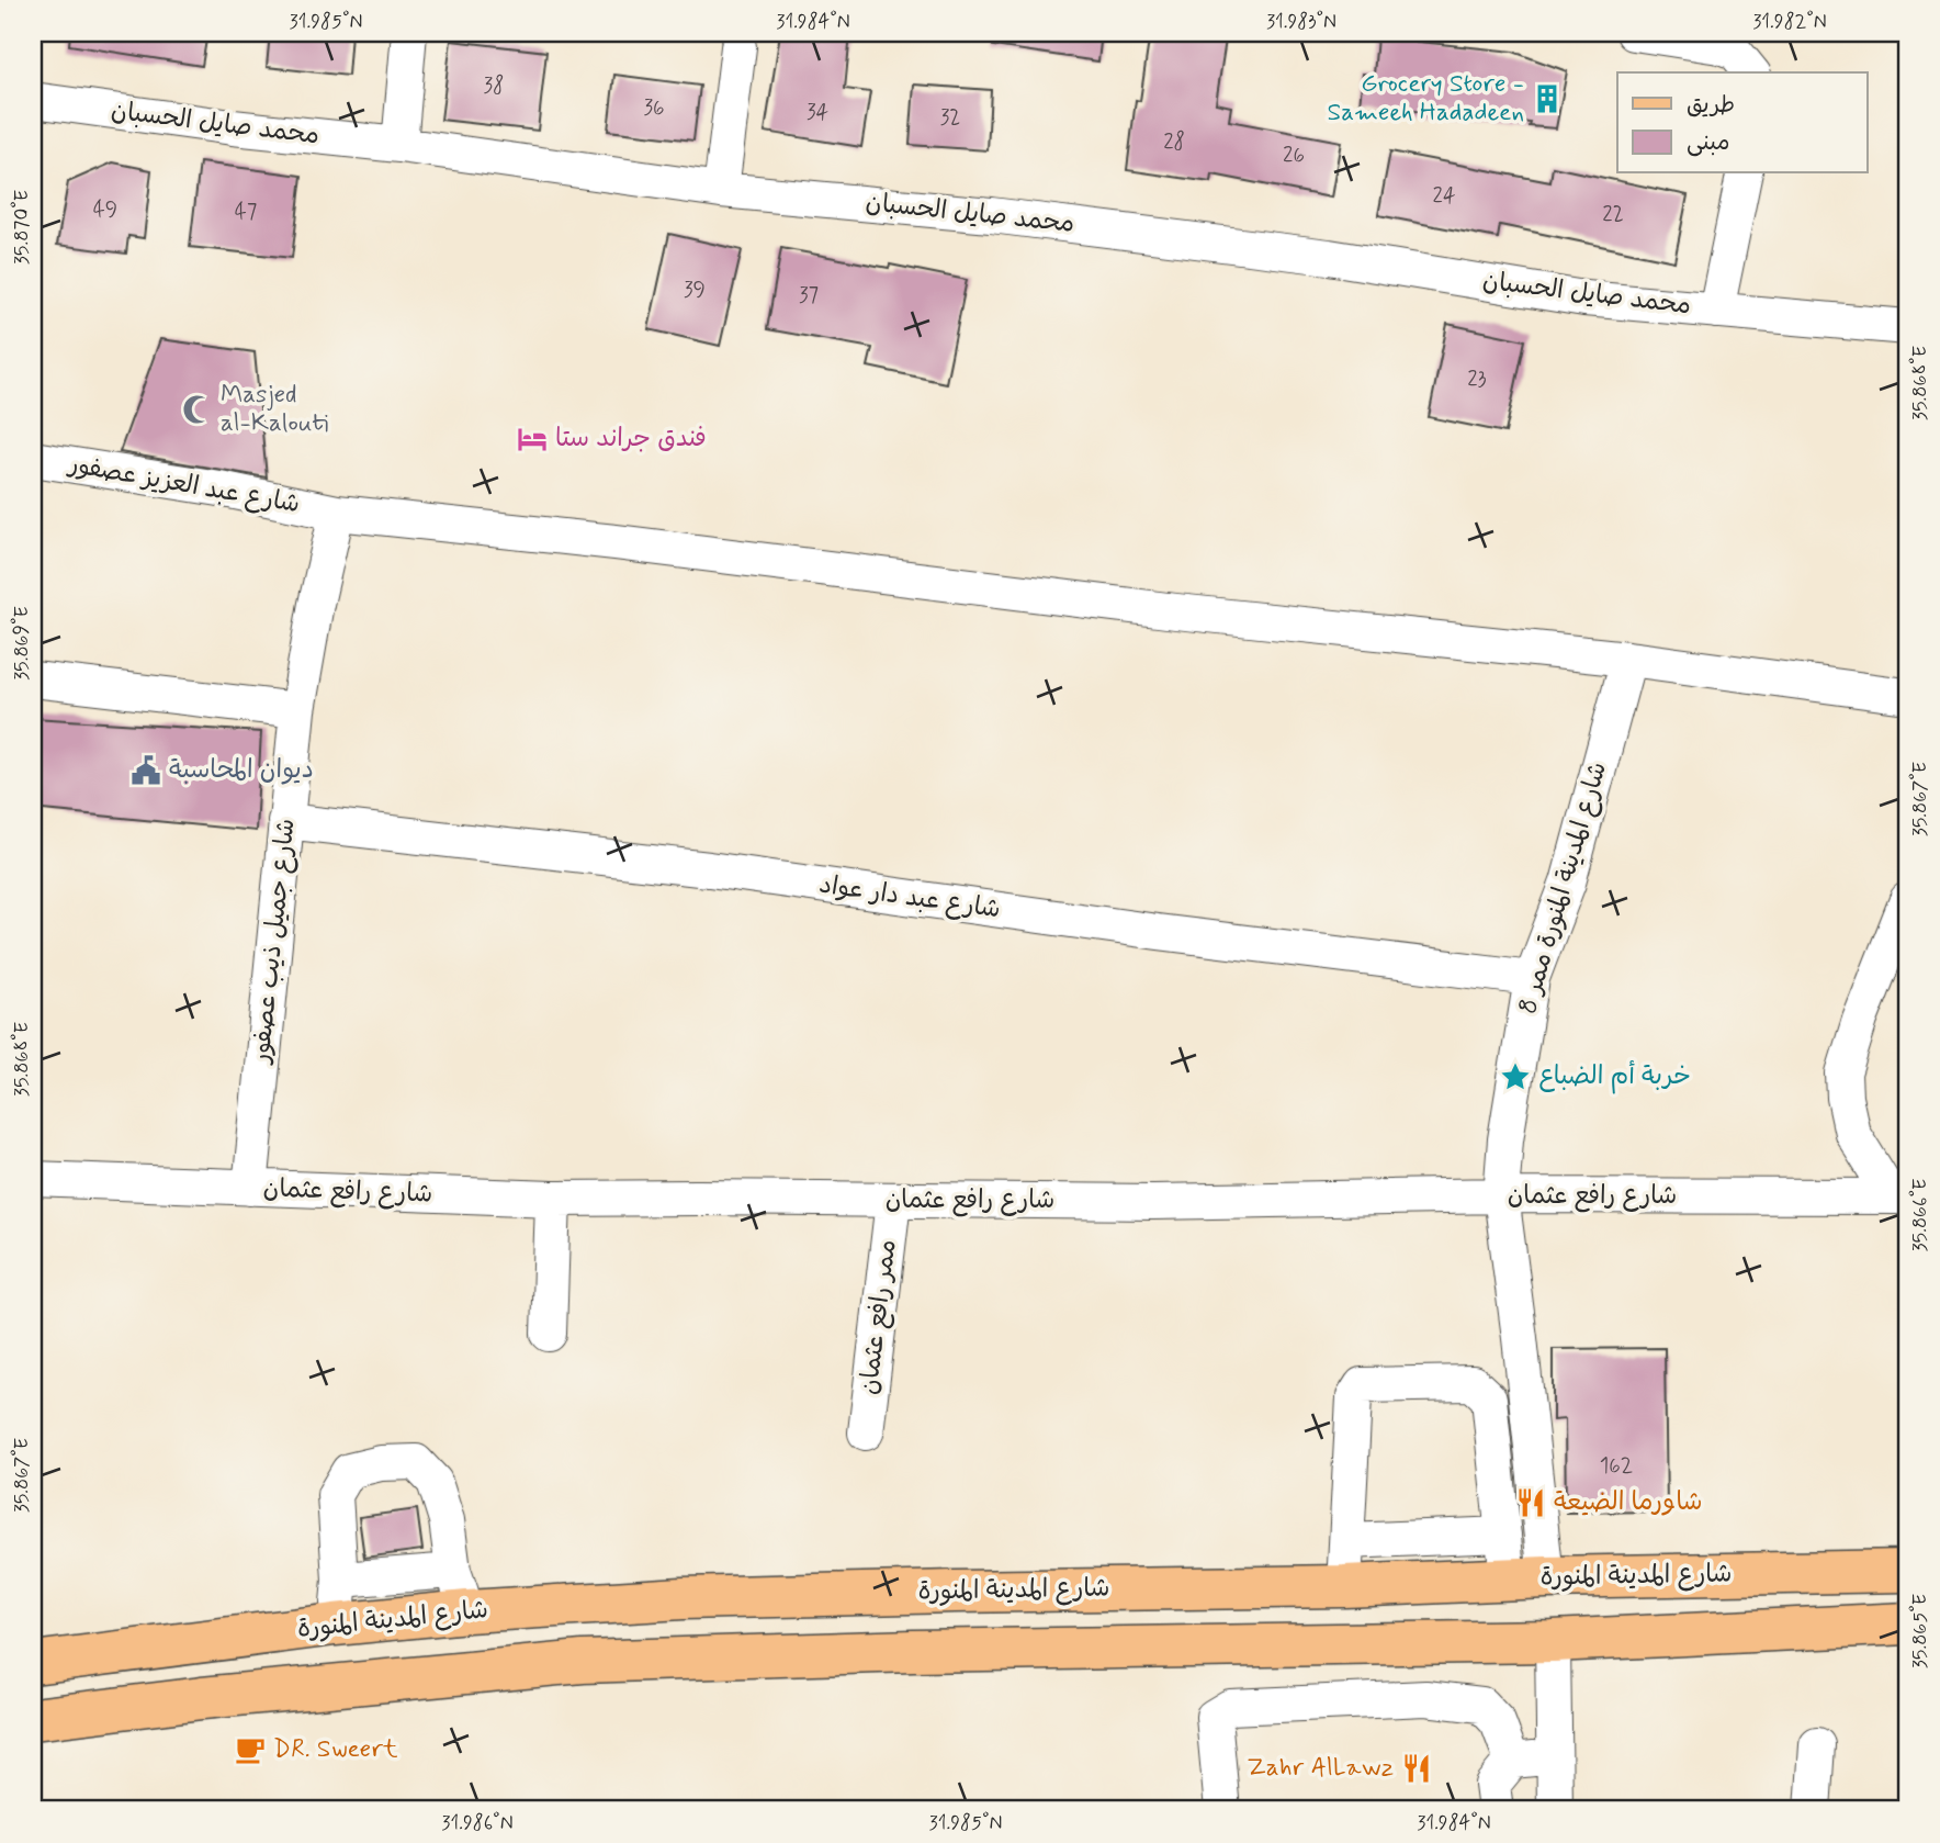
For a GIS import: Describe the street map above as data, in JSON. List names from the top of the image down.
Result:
{
  "streets": {
    "main road": ["شارع المدينة المنورة"],
    "street": [
      "محمد صايل الحسبان",
      "شارع عبد العزيز عصفور",
      "شارع المدينة المنورة ممر 8",
      "شارع عبد دار عواد",
      "شارع جميل ذيب عصفور",
      "شارع رافع عثمان",
      "ممر رافع عثمان"
    ]
  },
  "crossings": [
    ["شارع عبد العزيز عصفور", "شارع المدينة المنورة ممر 8"],
    ["شارع عبد العزيز عصفور", "شارع جميل ذيب عصفور"],
    ["شارع المدينة المنورة ممر 8", "شارع عبد دار عواد"],
    ["شارع المدينة المنورة ممر 8", "شارع رافع عثمان"],
    ["شارع المدينة المنورة ممر 8", "شارع المدينة المنورة"],
    ["شارع عبد دار عواد", "شارع جميل ذيب عصفور"],
    ["شارع جميل ذيب عصفور", "شارع رافع عثمان"],
    ["شارع رافع عثمان", "ممر رافع عثمان"]
  ],
  "places": {
    "building": ["Grocery Store - Sameeh Hadadeen"],
    "mosque": ["Masjed al-Kalouti"],
    "hotel": ["فندق جراند ستا"],
    "public building": ["ديوان المحاسبة"],
    "place": ["خربة أم الضباع"],
    "restaurant": ["شاورما الضيعة", "Zahr AlLawz"],
    "cafe": ["DR. Sweert"]
  },
  "house_numbers": [
    "38",
    "36",
    "34",
    "32",
    "28",
    "26",
    "24",
    "49",
    "47",
    "22",
    "39",
    "37",
    "23",
    "162"
  ],
  "legend": ["طريق", "مبنى"],
  "coordinates": [
    "31.985°N",
    "31.984°N",
    "31.983°N",
    "31.982°N",
    "35.870°E",
    "35.868°E",
    "35.869°E",
    "35.867°E",
    "35.866°E",
    "35.865°E",
    "31.986°N"
  ]
}
